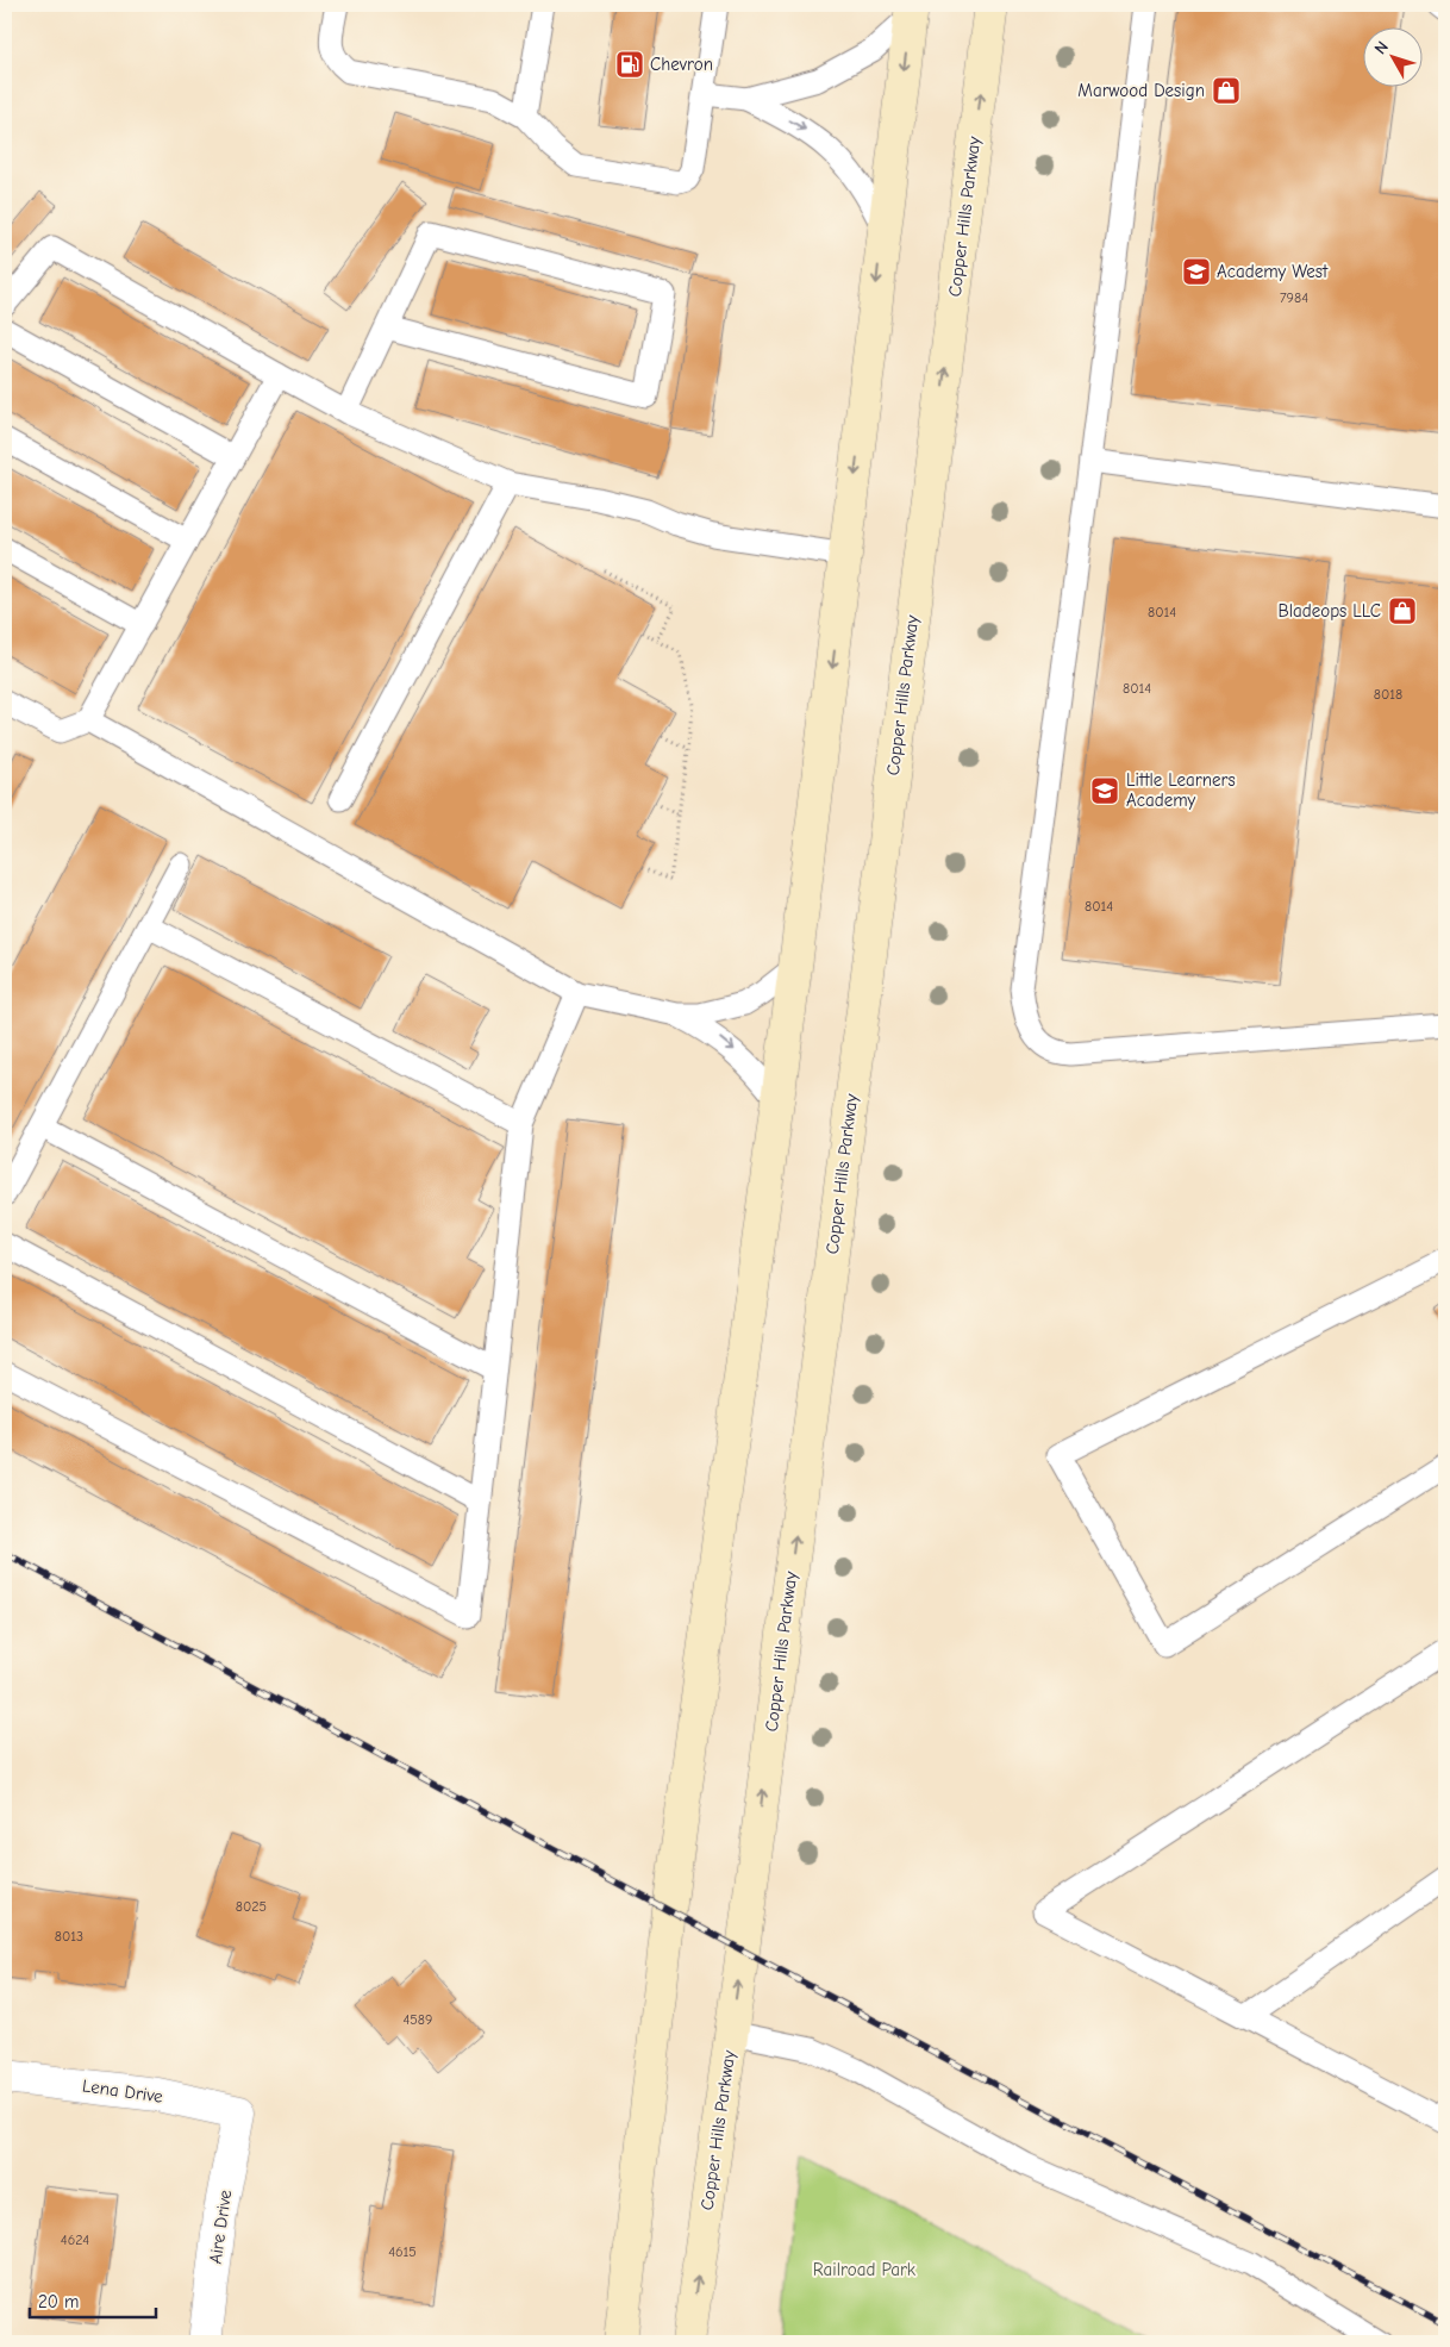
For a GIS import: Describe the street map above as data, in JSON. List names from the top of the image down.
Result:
{
  "streets": {
    "main road": ["Copper Hills Parkway"],
    "street": ["Lena Drive", "Aire Drive"]
  },
  "crossings": [
    ["Lena Drive", "Aire Drive"]
  ],
  "parks": ["Railroad Park"],
  "places": {
    "fuel station": ["Chevron"],
    "shop": ["Marwood Design", "Bladeops LLC"],
    "school or university": ["Academy West", "Little Learners Academy"]
  },
  "house_numbers": [
    "7984",
    "8014",
    "8014",
    "8018",
    "8014",
    "8025",
    "8013",
    "4589",
    "4624",
    "4615"
  ],
  "scale_bar": "20 m",
  "north": "top left"
}
